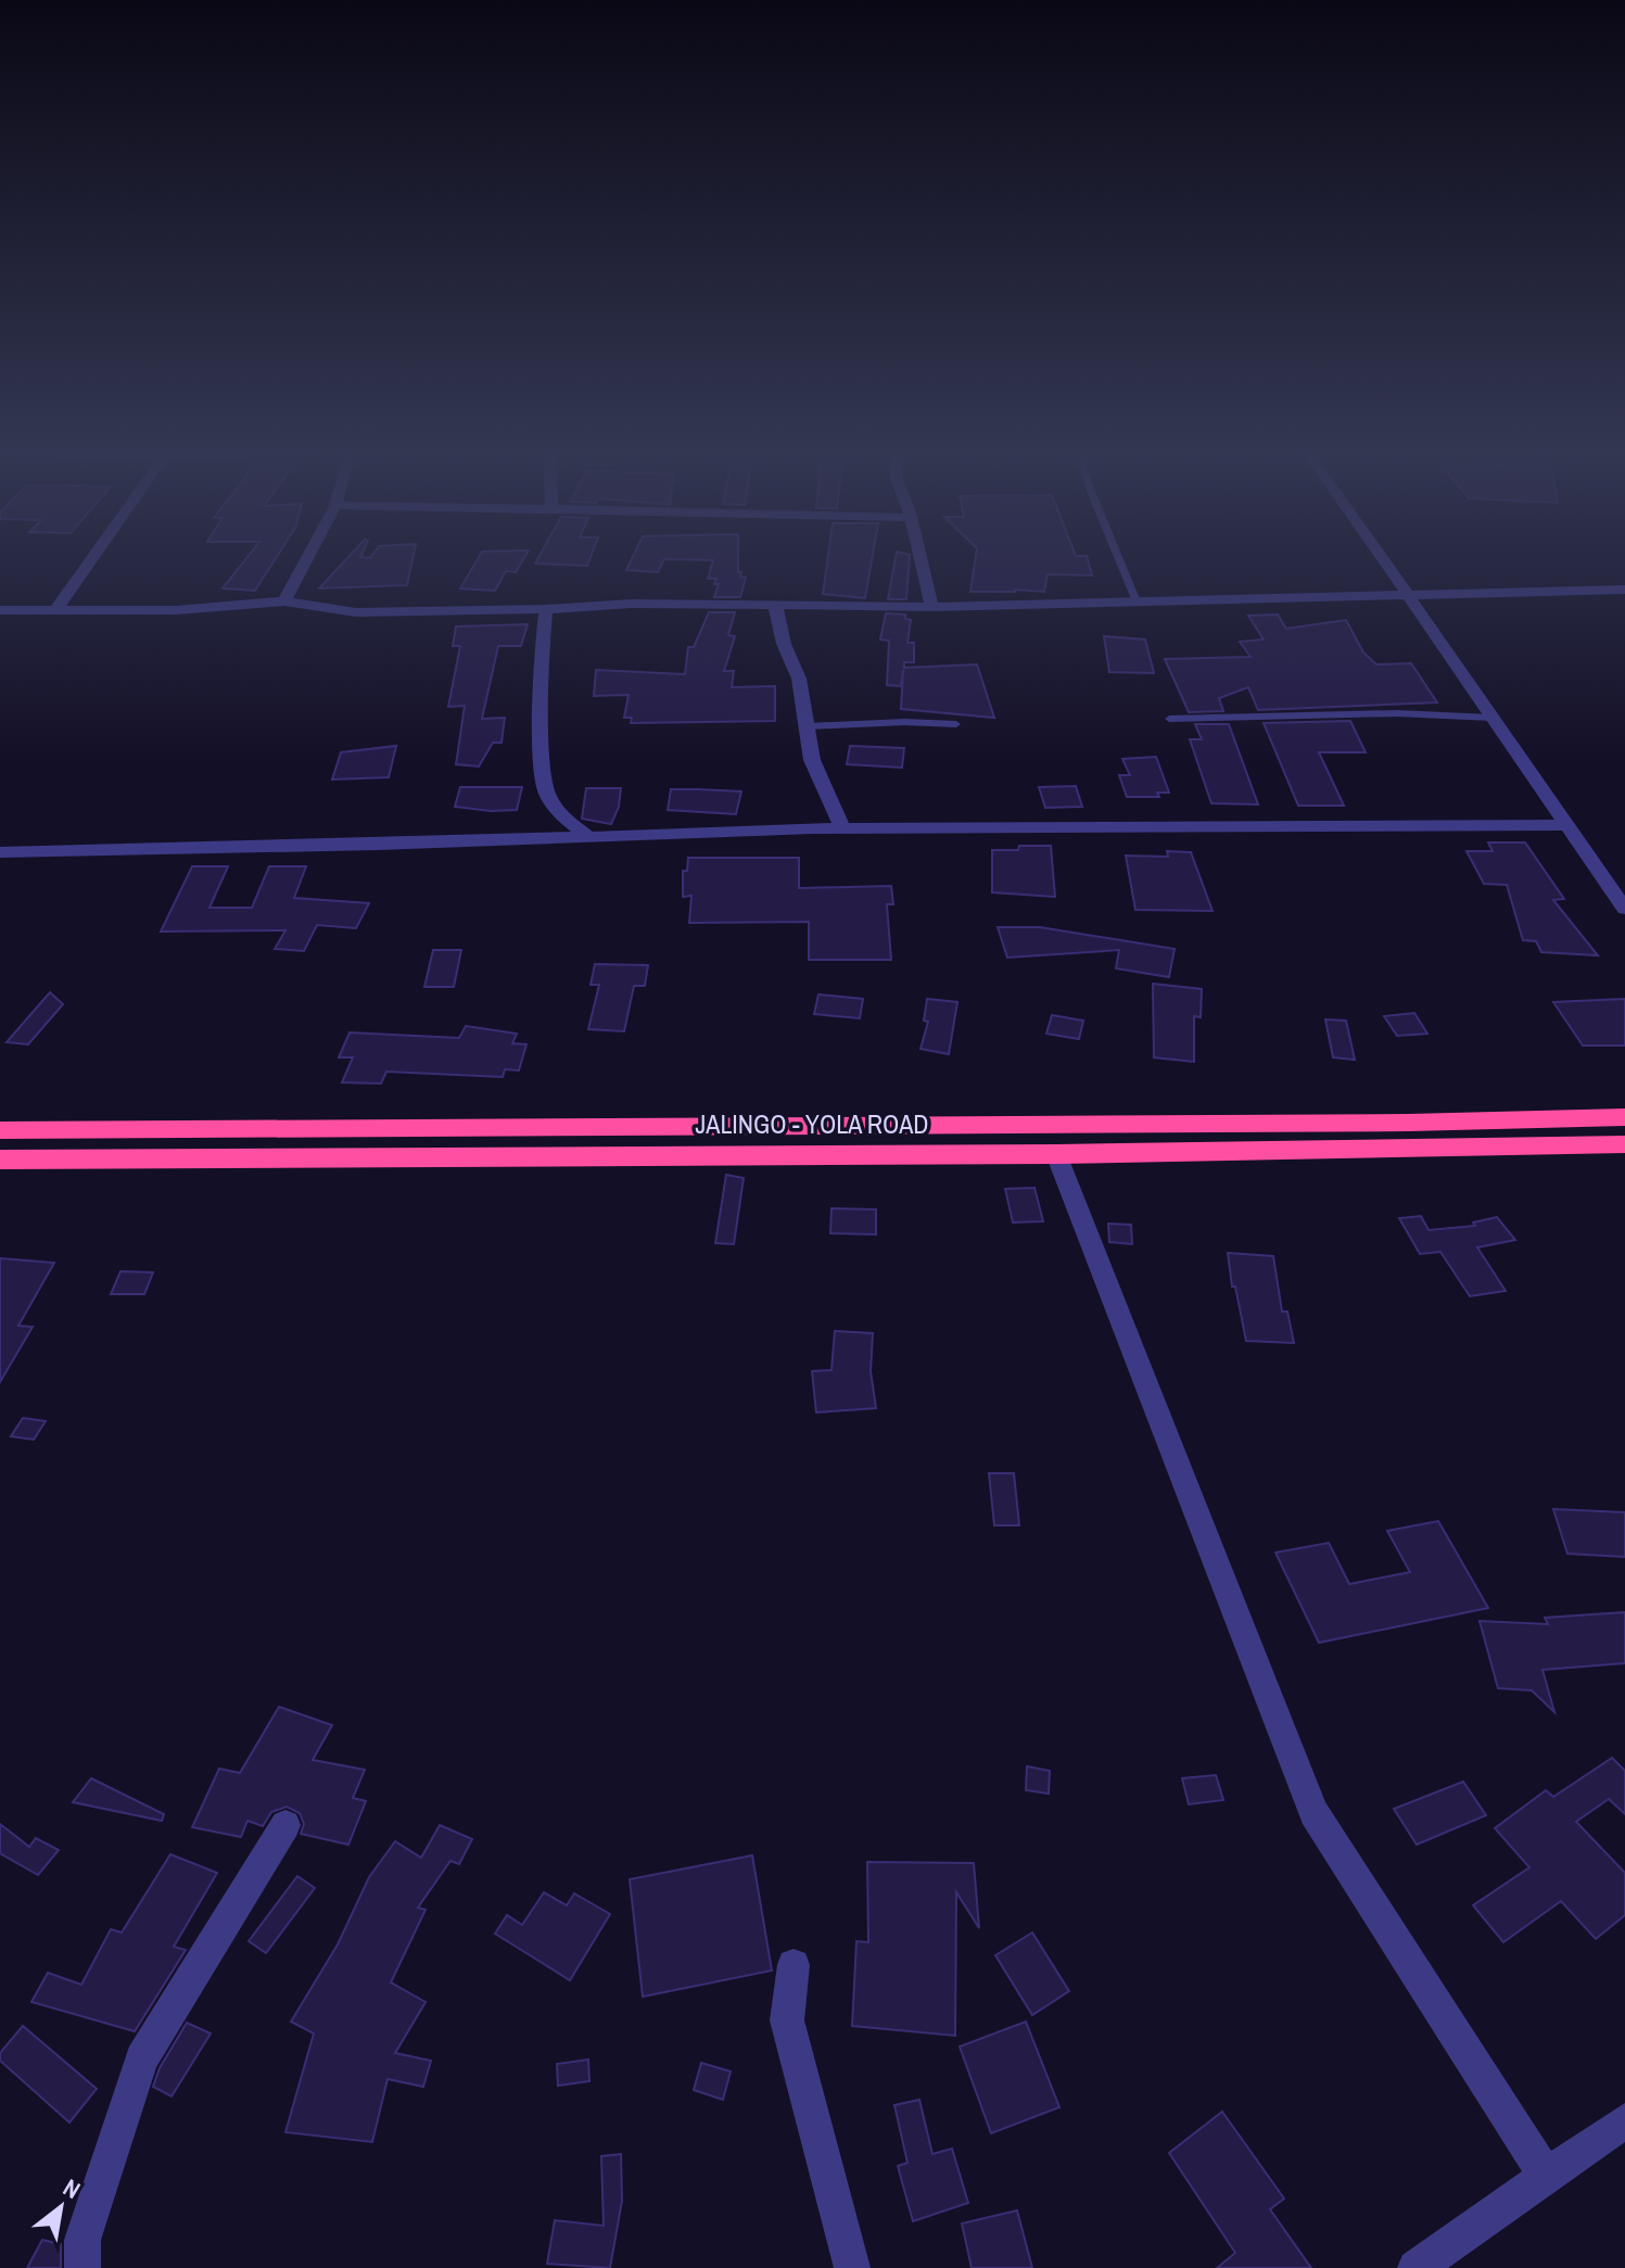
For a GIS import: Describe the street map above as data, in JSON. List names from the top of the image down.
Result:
{
  "streets": {
    "highway": ["JALINGO - YOLA ROAD"]
  },
  "north": "top right"
}
